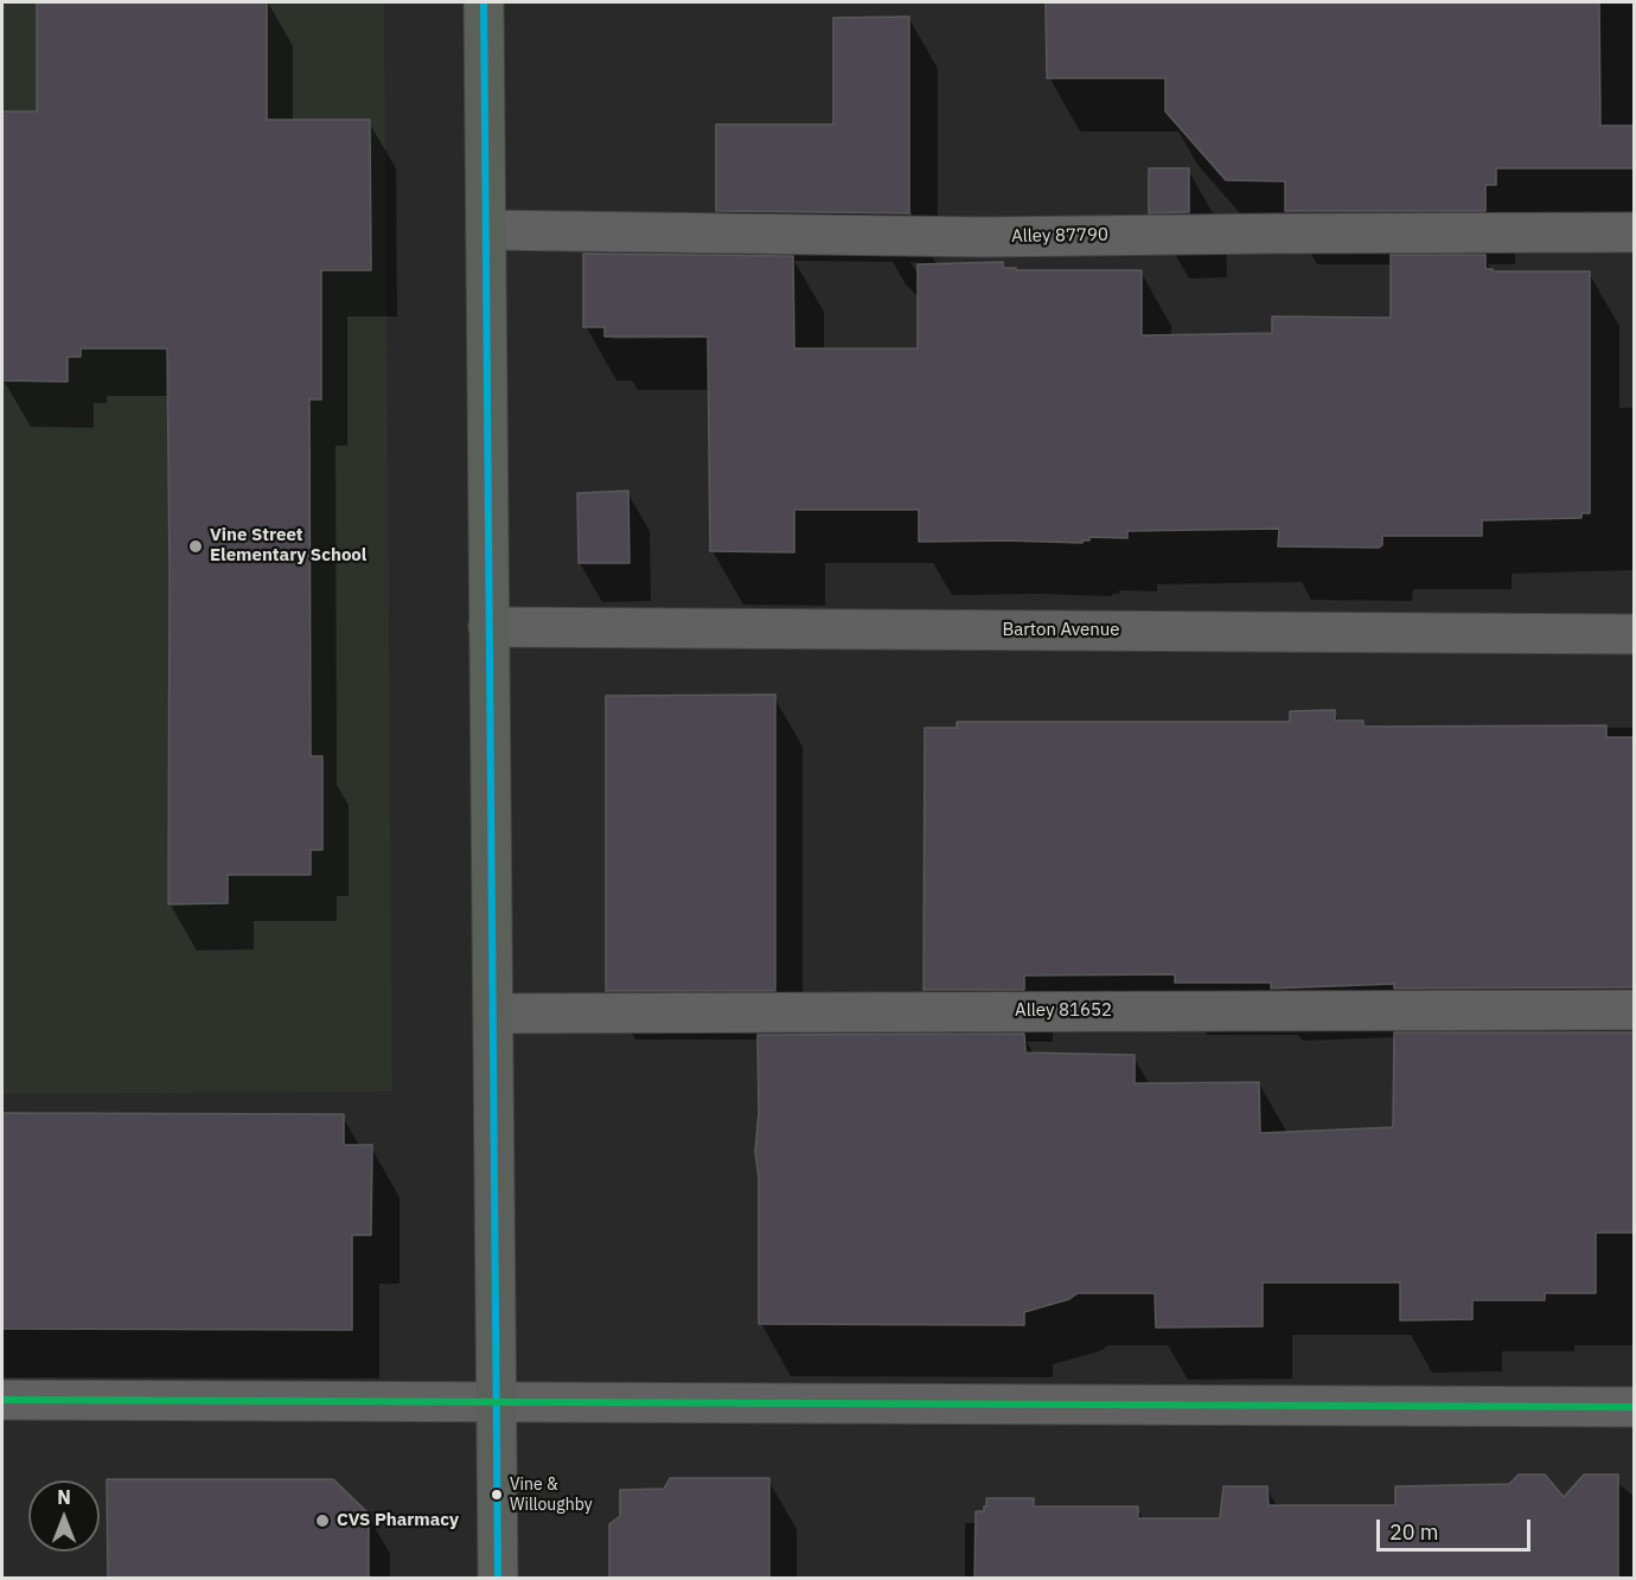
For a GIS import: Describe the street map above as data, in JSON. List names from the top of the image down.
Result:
{
  "streets": {
    "street": ["Alley 87790", "Barton Avenue", "Alley 81652"]
  },
  "places": ["Vine Street Elementary School", "Vine & Willoughby", "CVS Pharmacy"],
  "scale_bar": "20 m",
  "north": "top"
}
